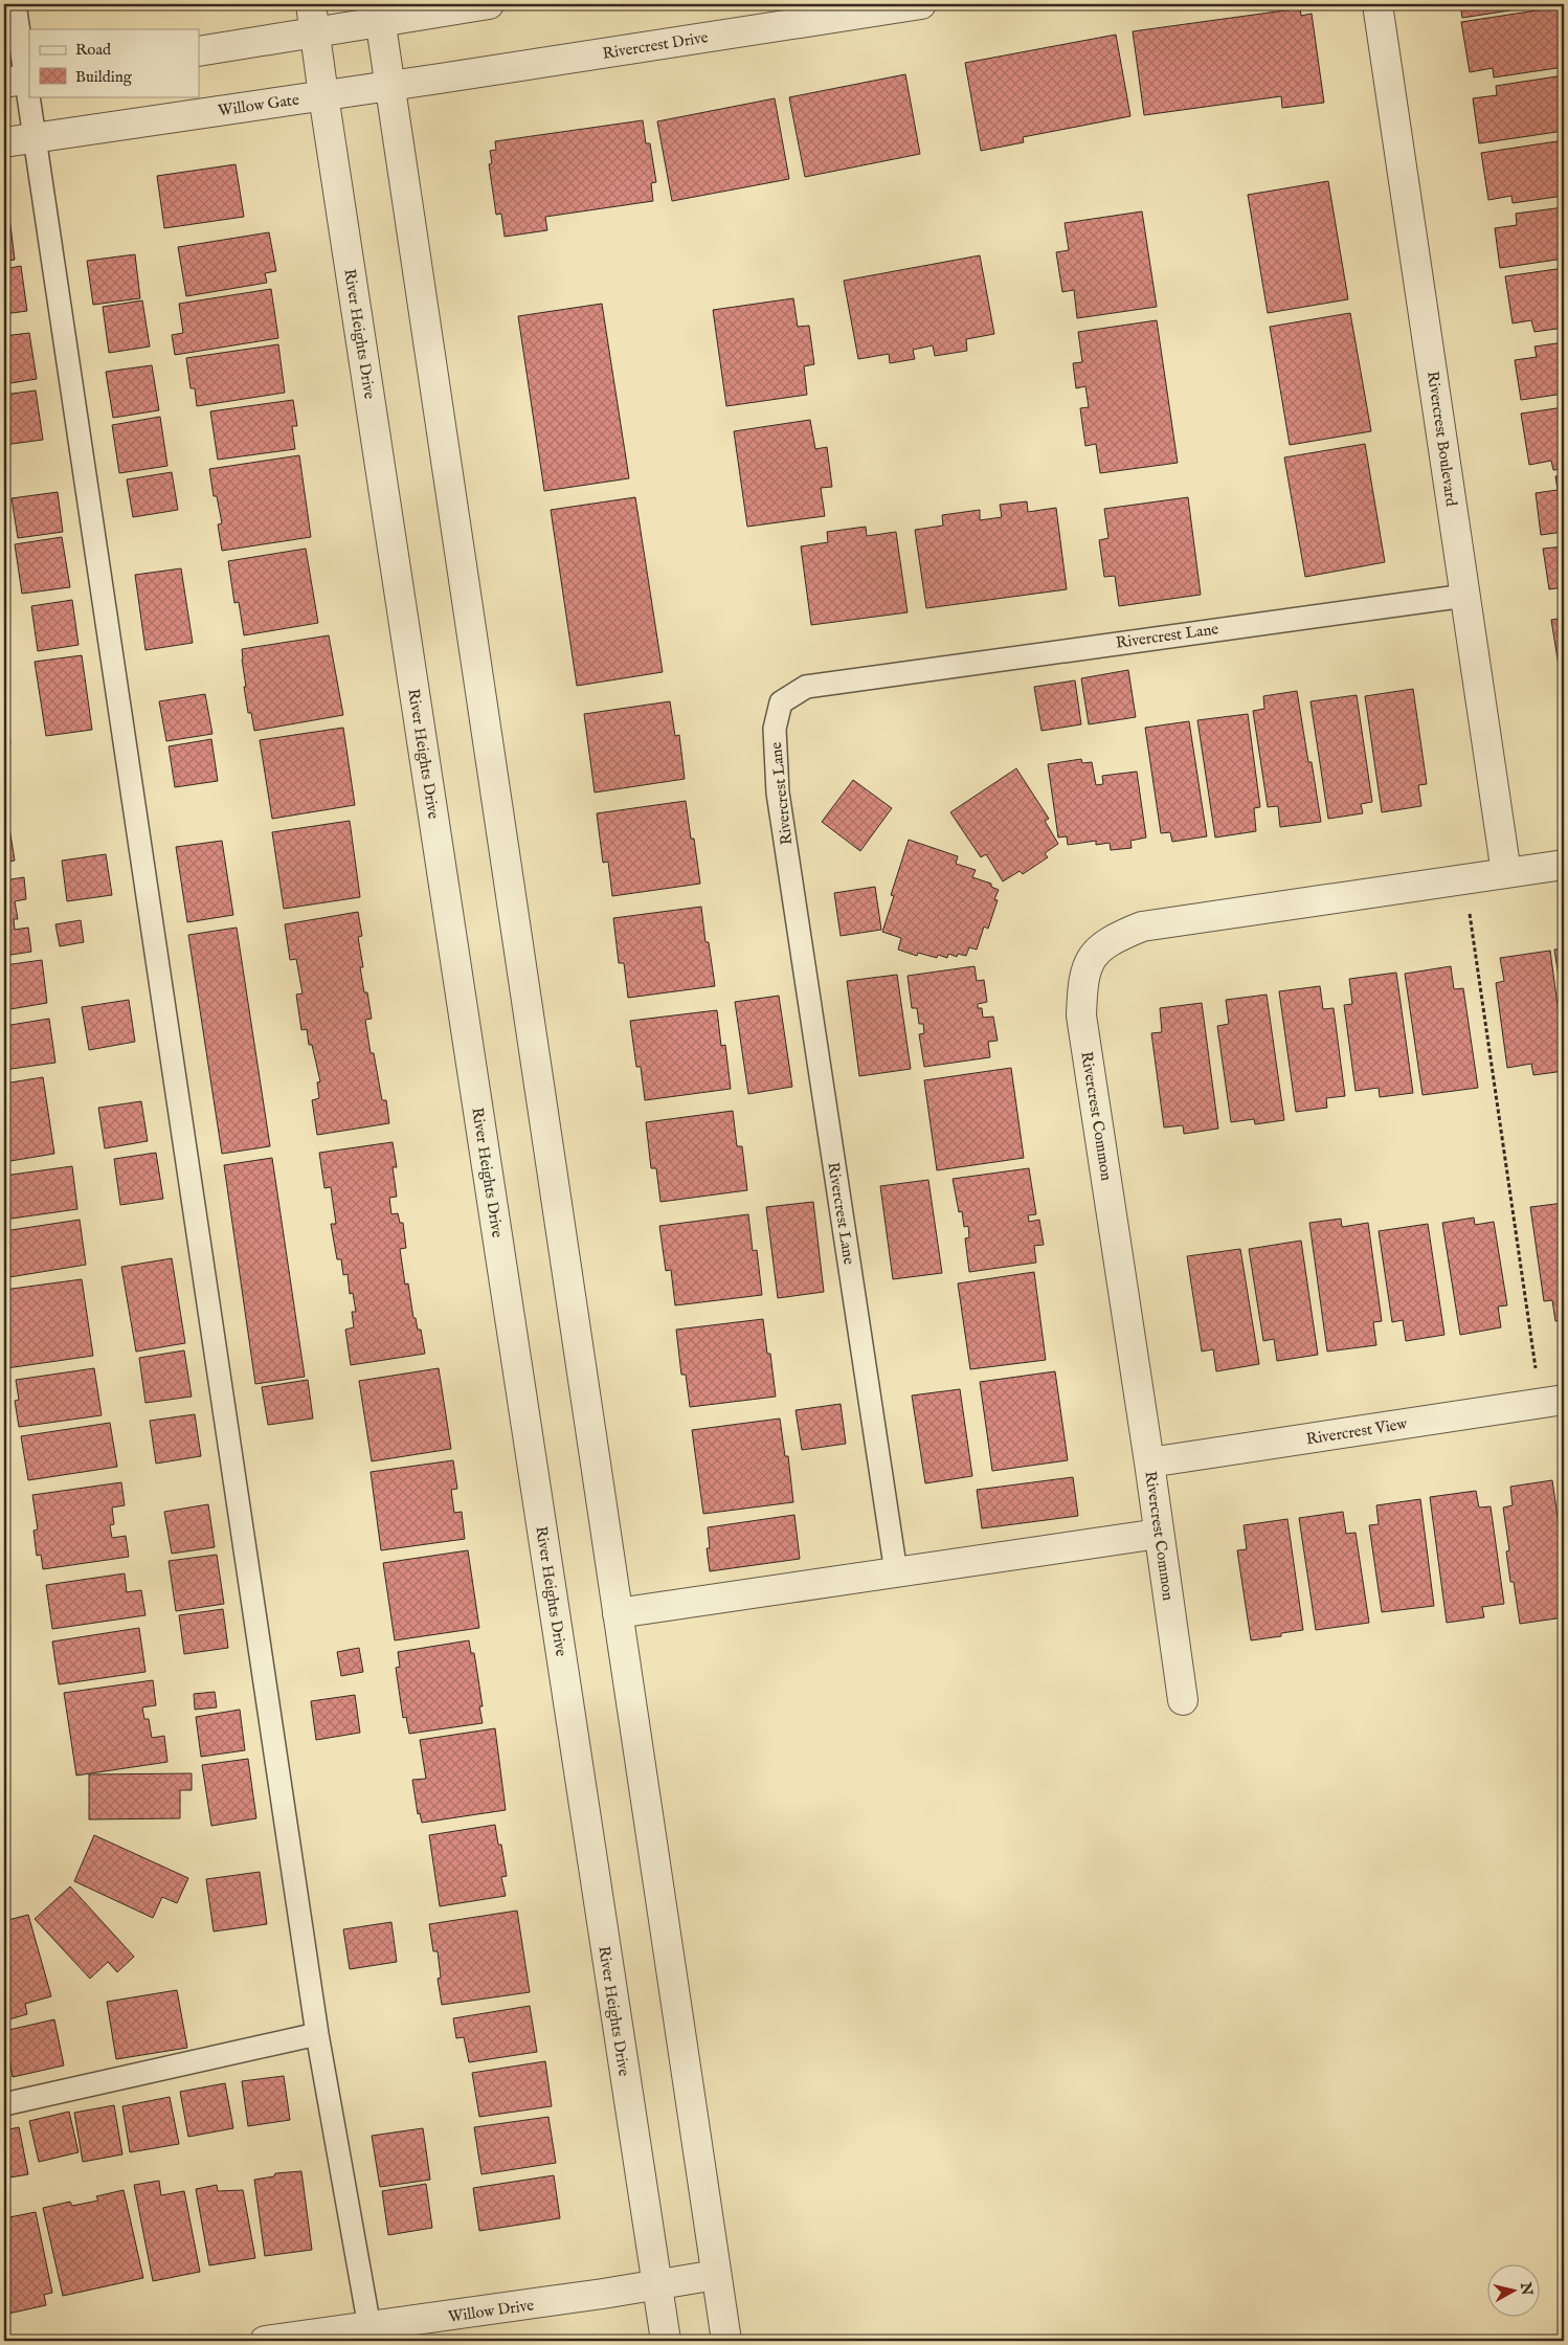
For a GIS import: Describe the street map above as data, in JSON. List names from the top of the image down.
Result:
{
  "streets": {
    "street": [
      "Rivercrest Drive",
      "Willow Gate",
      "River Heights Drive",
      "Rivercrest Boulevard",
      "Rivercrest Common",
      "Rivercrest View",
      "Willow Drive"
    ],
    "lane": ["Rivercrest Lane"]
  },
  "crossings": [
    ["Rivercrest Drive", "Willow Gate"],
    ["Willow Gate", "River Heights Drive"],
    ["River Heights Drive", "Willow Drive"],
    ["Rivercrest Boulevard", "Rivercrest Lane"],
    ["Rivercrest Boulevard", "Rivercrest Common"],
    ["Rivercrest Common", "Rivercrest View"]
  ],
  "legend": ["Road", "Building"],
  "north": "right"
}
